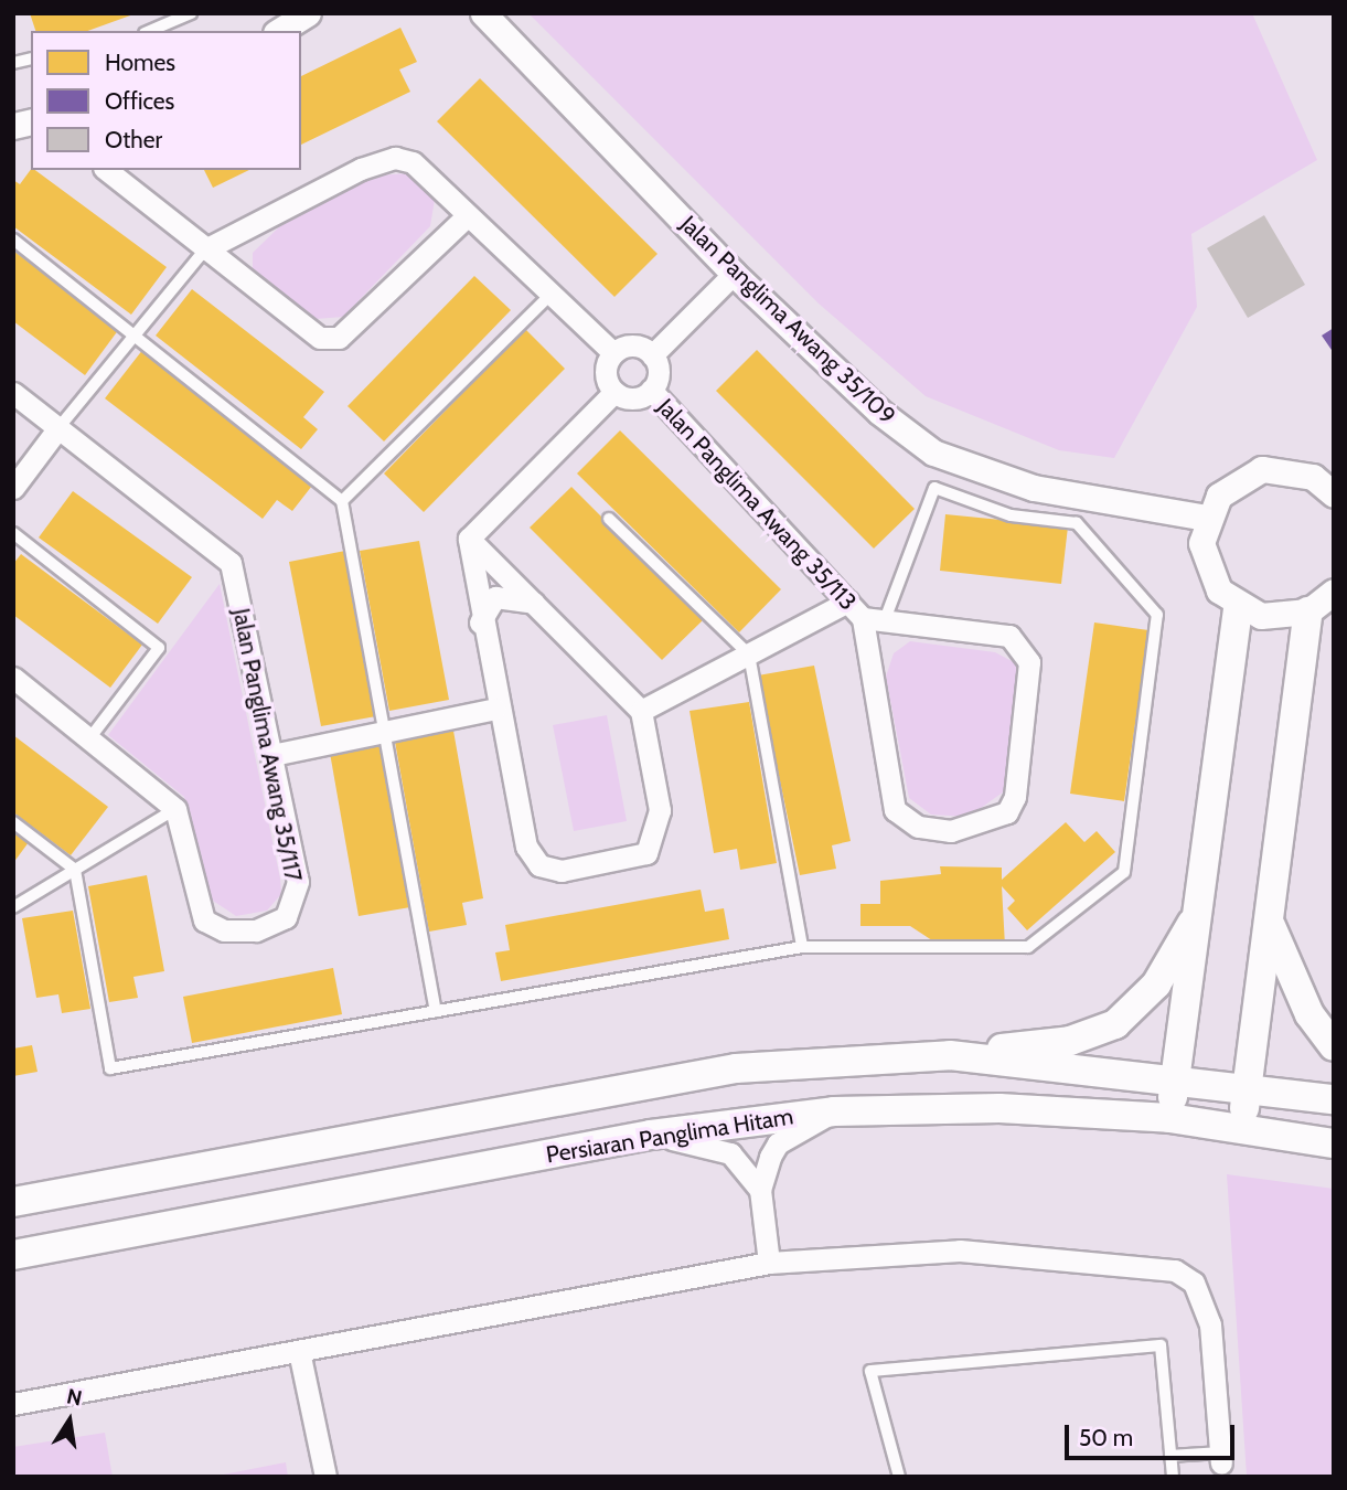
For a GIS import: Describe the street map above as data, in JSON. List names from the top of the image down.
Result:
{
  "streets": {
    "main road": ["Persiaran Panglima Hitam"],
    "street": ["Jalan Panglima Awang 35/109", "Jalan Panglima Awang 35/113", "Jalan Panglima Awang 35/117"]
  },
  "legend": ["Homes", "Offices", "Other"],
  "scale_bar": "50 m",
  "north": "top"
}
